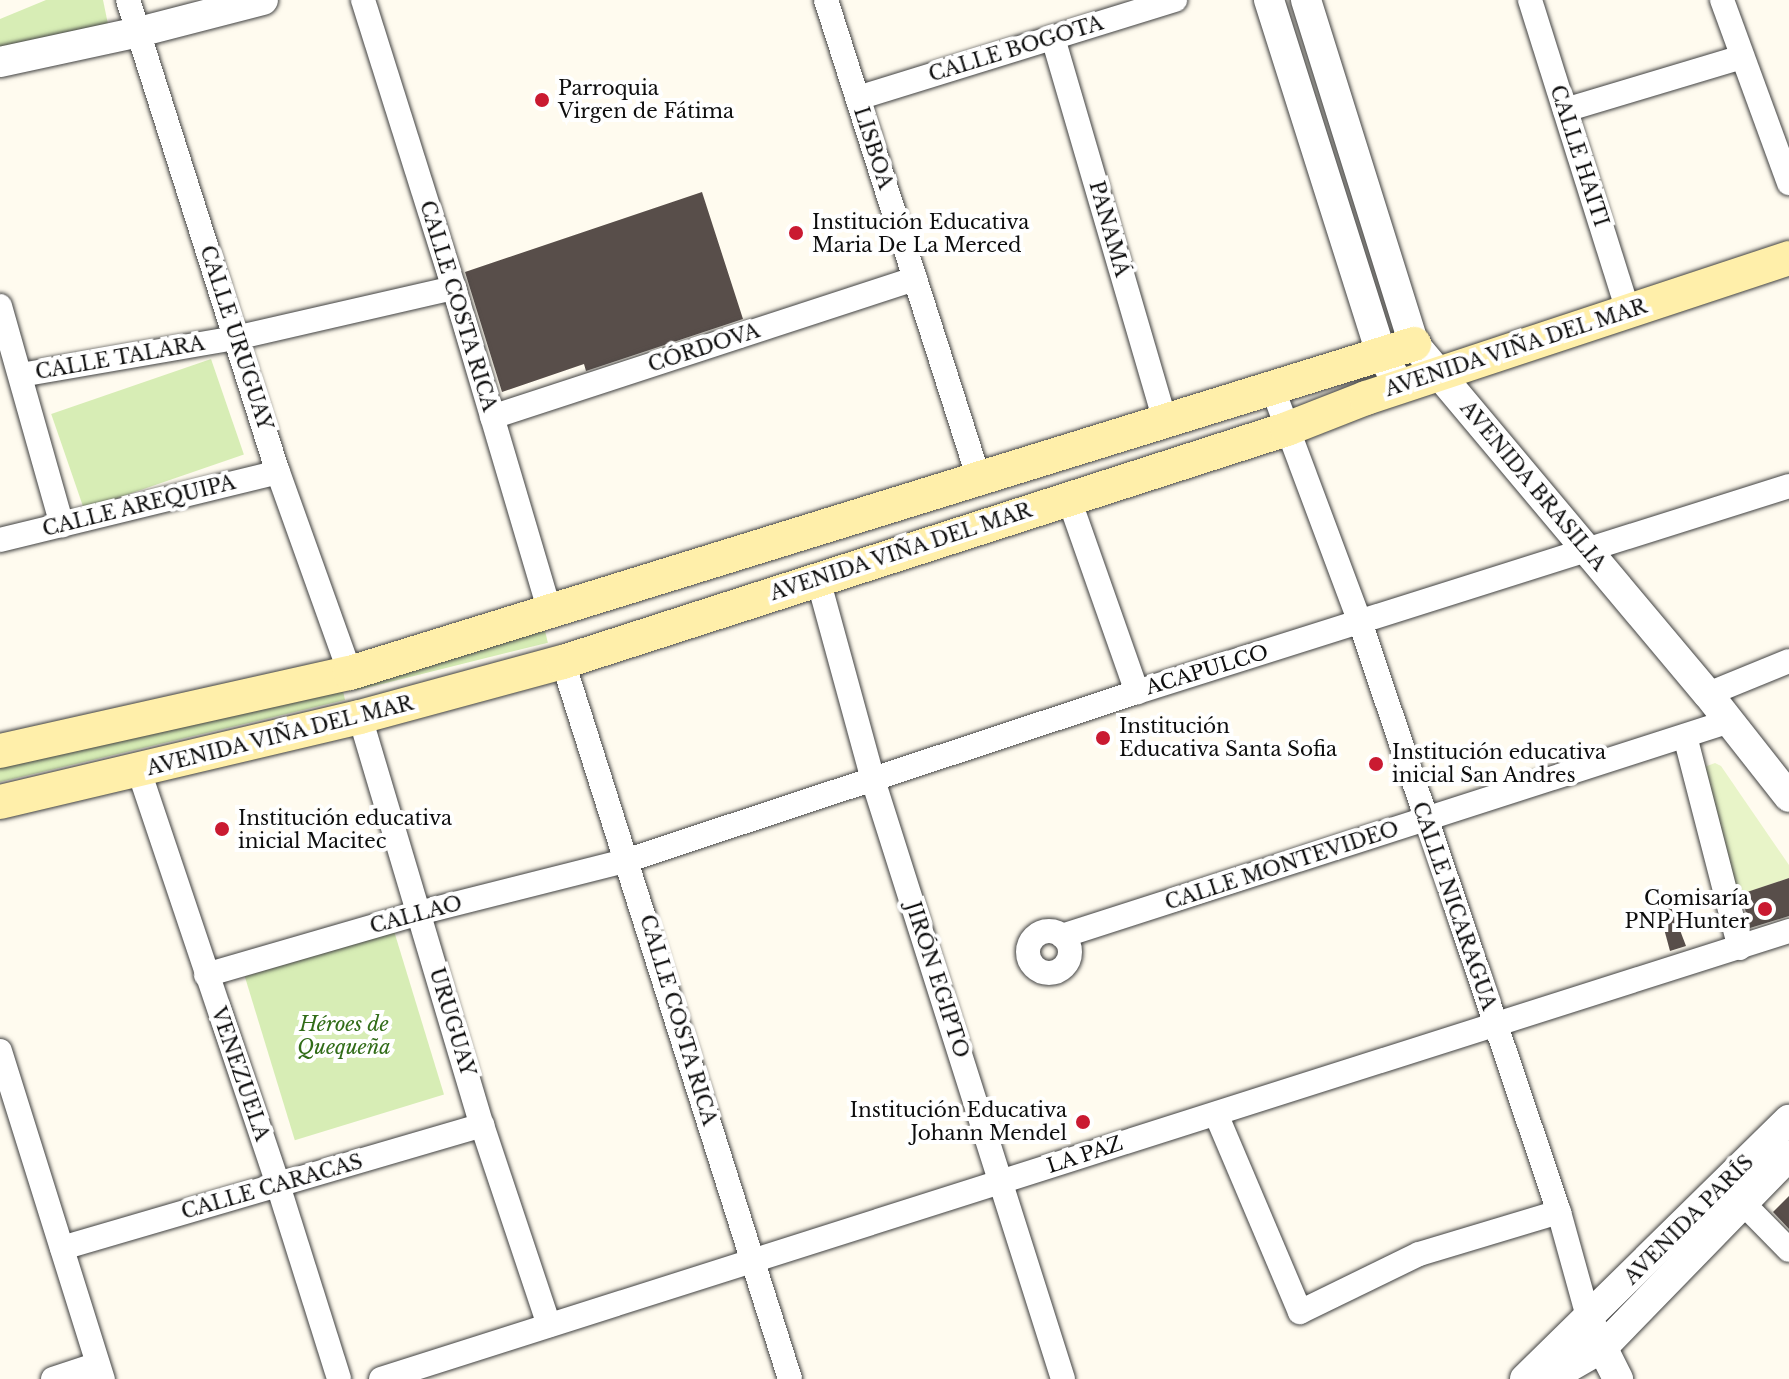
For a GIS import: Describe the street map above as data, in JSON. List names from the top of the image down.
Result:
{
  "streets": {
    "main road": ["AVENIDA VIÑA DEL MAR"],
    "street": [
      "CALLE BOGOTA",
      "LISBOA",
      "CALLE HAITI",
      "PANAMÁ",
      "CALLE COSTA RICA",
      "CALLE URUGUAY",
      "CÓRDOVA",
      "CALLE TALARA",
      "AVENIDA BRASILIA",
      "CALLE AREQUIPA",
      "ACAPULCO",
      "CALLE MONTEVIDEO",
      "CALLE NICARAGUA",
      "CALLAO",
      "JIRÓN EGIPTO",
      "URUGUAY",
      "VENEZUELA",
      "LA PAZ",
      "CALLE CARACAS",
      "AVENIDA PARÍS"
    ]
  },
  "crossings": [
    ["CALLE BOGOTA", "LISBOA"],
    ["CALLE BOGOTA", "PANAMÁ"],
    ["LISBOA", "CÓRDOVA"],
    ["LISBOA", "AVENIDA VIÑA DEL MAR"],
    ["CALLE HAITI", "AVENIDA VIÑA DEL MAR"],
    ["PANAMÁ", "AVENIDA VIÑA DEL MAR"],
    ["CALLE COSTA RICA", "CÓRDOVA"],
    ["CALLE COSTA RICA", "AVENIDA VIÑA DEL MAR"],
    ["CALLE COSTA RICA", "CALLE TALARA"],
    ["CALLE COSTA RICA", "ACAPULCO"],
    ["CALLE COSTA RICA", "CALLAO"],
    ["CALLE COSTA RICA", "LA PAZ"],
    ["CALLE URUGUAY", "AVENIDA VIÑA DEL MAR"],
    ["CALLE URUGUAY", "CALLE TALARA"],
    ["CALLE URUGUAY", "CALLE AREQUIPA"],
    ["AVENIDA VIÑA DEL MAR", "AVENIDA BRASILIA"],
    ["AVENIDA VIÑA DEL MAR", "CALLE NICARAGUA"],
    ["AVENIDA VIÑA DEL MAR", "JIRÓN EGIPTO"],
    ["AVENIDA VIÑA DEL MAR", "URUGUAY"],
    ["AVENIDA VIÑA DEL MAR", "VENEZUELA"],
    ["AVENIDA BRASILIA", "ACAPULCO"],
    ["AVENIDA BRASILIA", "CALLE MONTEVIDEO"],
    ["ACAPULCO", "CALLE NICARAGUA"],
    ["ACAPULCO", "CALLAO"],
    ["ACAPULCO", "JIRÓN EGIPTO"],
    ["CALLE MONTEVIDEO", "CALLE NICARAGUA"],
    ["CALLE NICARAGUA", "LA PAZ"],
    ["CALLE NICARAGUA", "AVENIDA PARÍS"],
    ["CALLAO", "URUGUAY"],
    ["CALLAO", "VENEZUELA"],
    ["JIRÓN EGIPTO", "LA PAZ"],
    ["URUGUAY", "LA PAZ"],
    ["URUGUAY", "CALLE CARACAS"],
    ["VENEZUELA", "CALLE CARACAS"]
  ],
  "parks": ["Héroes de Quequeña"],
  "places": [
    "Parroquia Virgen de Fátima",
    "Institución Educativa Maria De La Merced",
    "Institución Educativa Santa Sofia",
    "Institución educativa inicial San Andres",
    "Institución educativa inicial Macitec",
    "Comisaría PNP Hunter",
    "Institución Educativa Johann Mendel"
  ]
}
